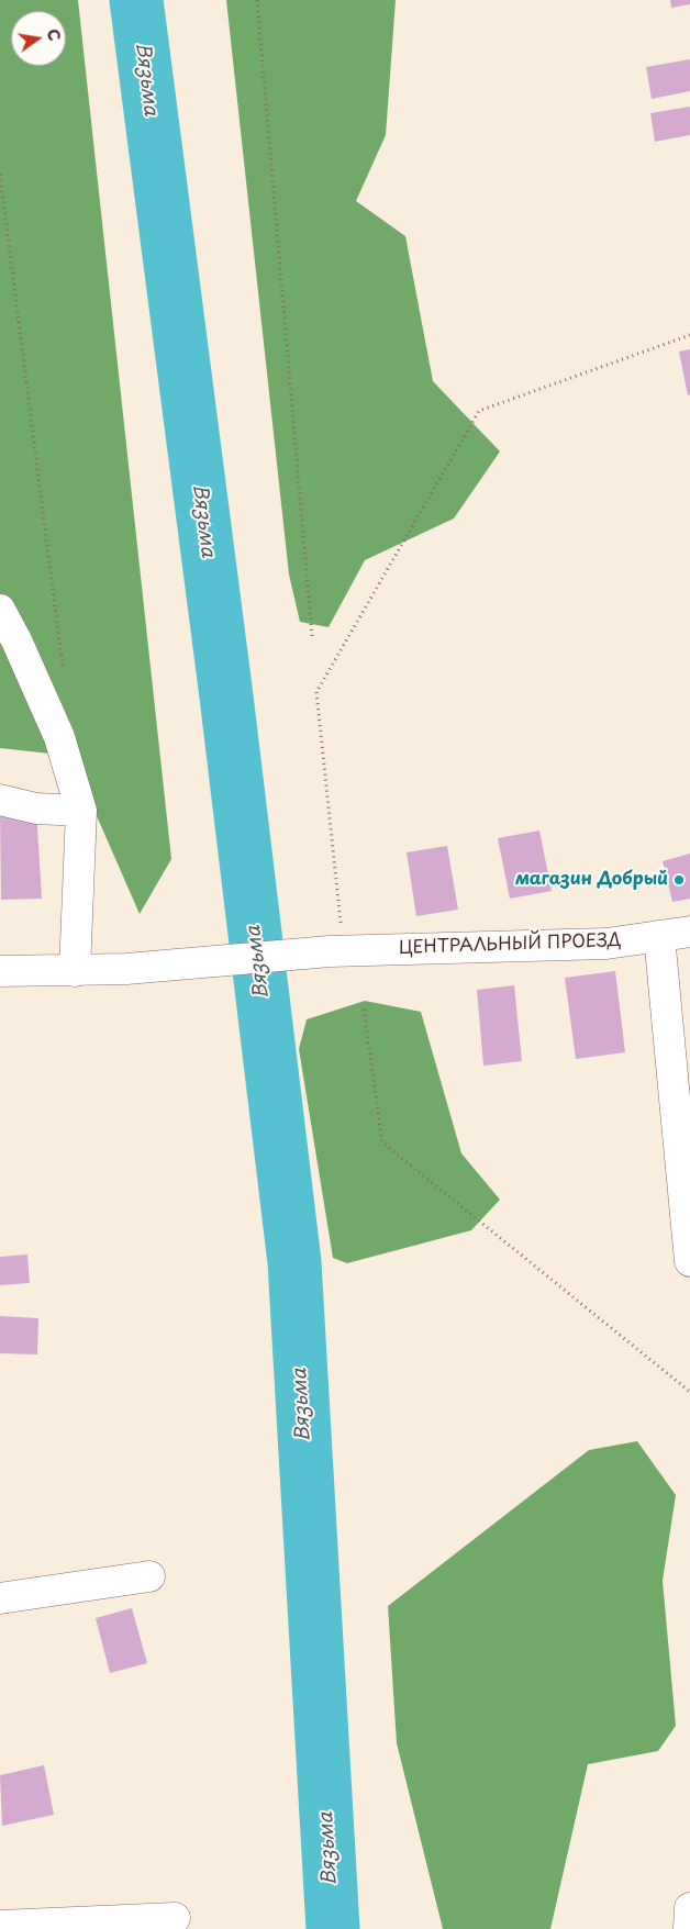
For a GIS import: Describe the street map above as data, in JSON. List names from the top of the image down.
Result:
{
  "streets": {
    "street": ["ЦЕНТРАЛЬНЫЙ ПРОЕЗД"]
  },
  "water": ["Вязьма"],
  "places": ["магазин Добрый"],
  "north": "right"
}
